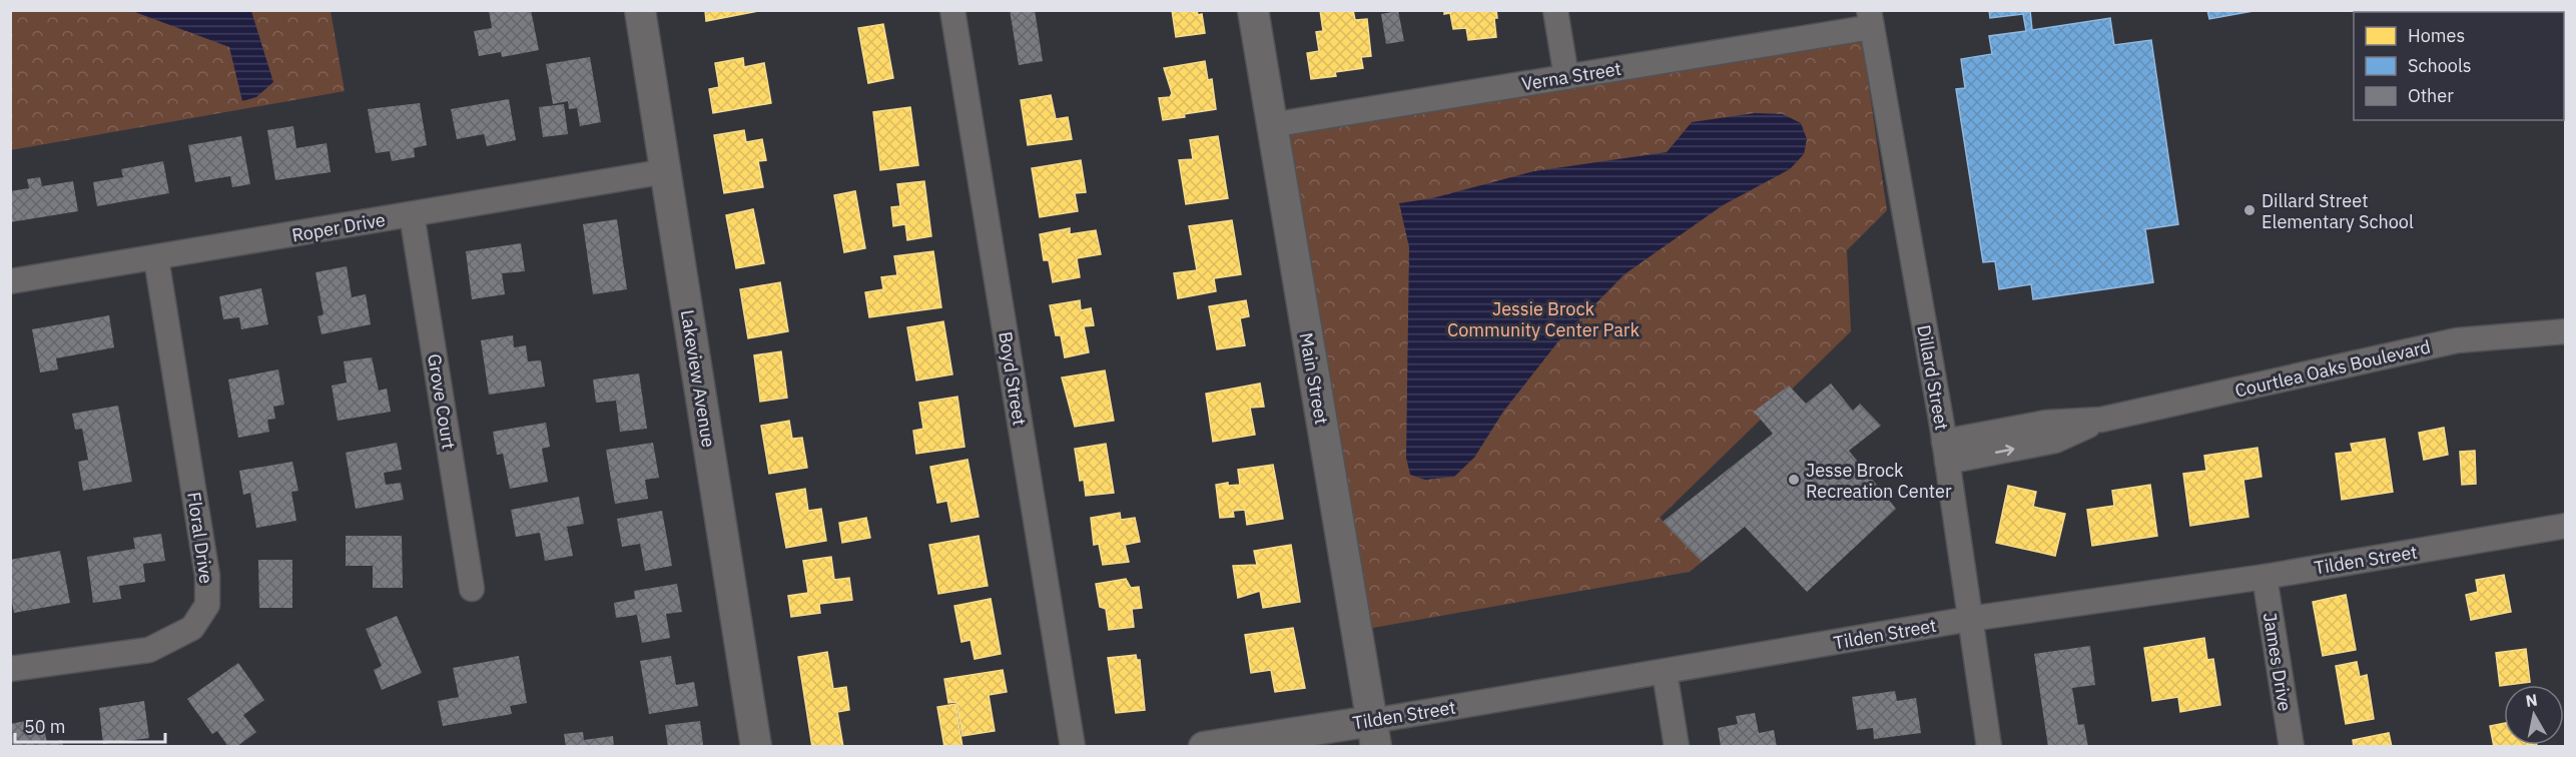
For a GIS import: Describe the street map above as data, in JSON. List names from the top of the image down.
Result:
{
  "streets": {
    "street": [
      "Verna Street",
      "Roper Drive",
      "Courtlea Oaks Boulevard",
      "Dillard Street",
      "Lakeview Avenue",
      "Boyd Street",
      "Main Street",
      "Grove Court",
      "Floral Drive",
      "Tilden Street",
      "James Drive"
    ]
  },
  "crossings": [
    ["Verna Street", "Dillard Street"],
    ["Verna Street", "Main Street"],
    ["Roper Drive", "Lakeview Avenue"],
    ["Roper Drive", "Grove Court"],
    ["Roper Drive", "Floral Drive"],
    ["Courtlea Oaks Boulevard", "Dillard Street"],
    ["Dillard Street", "Tilden Street"],
    ["Main Street", "Tilden Street"],
    ["Tilden Street", "James Drive"]
  ],
  "parks": ["Jessie Brock Community Center Park"],
  "places": ["Dillard Street Elementary School", "Jesse Brock Recreation Center"],
  "legend": ["Homes", "Schools", "Other"],
  "scale_bar": "50 m",
  "north": "top"
}
